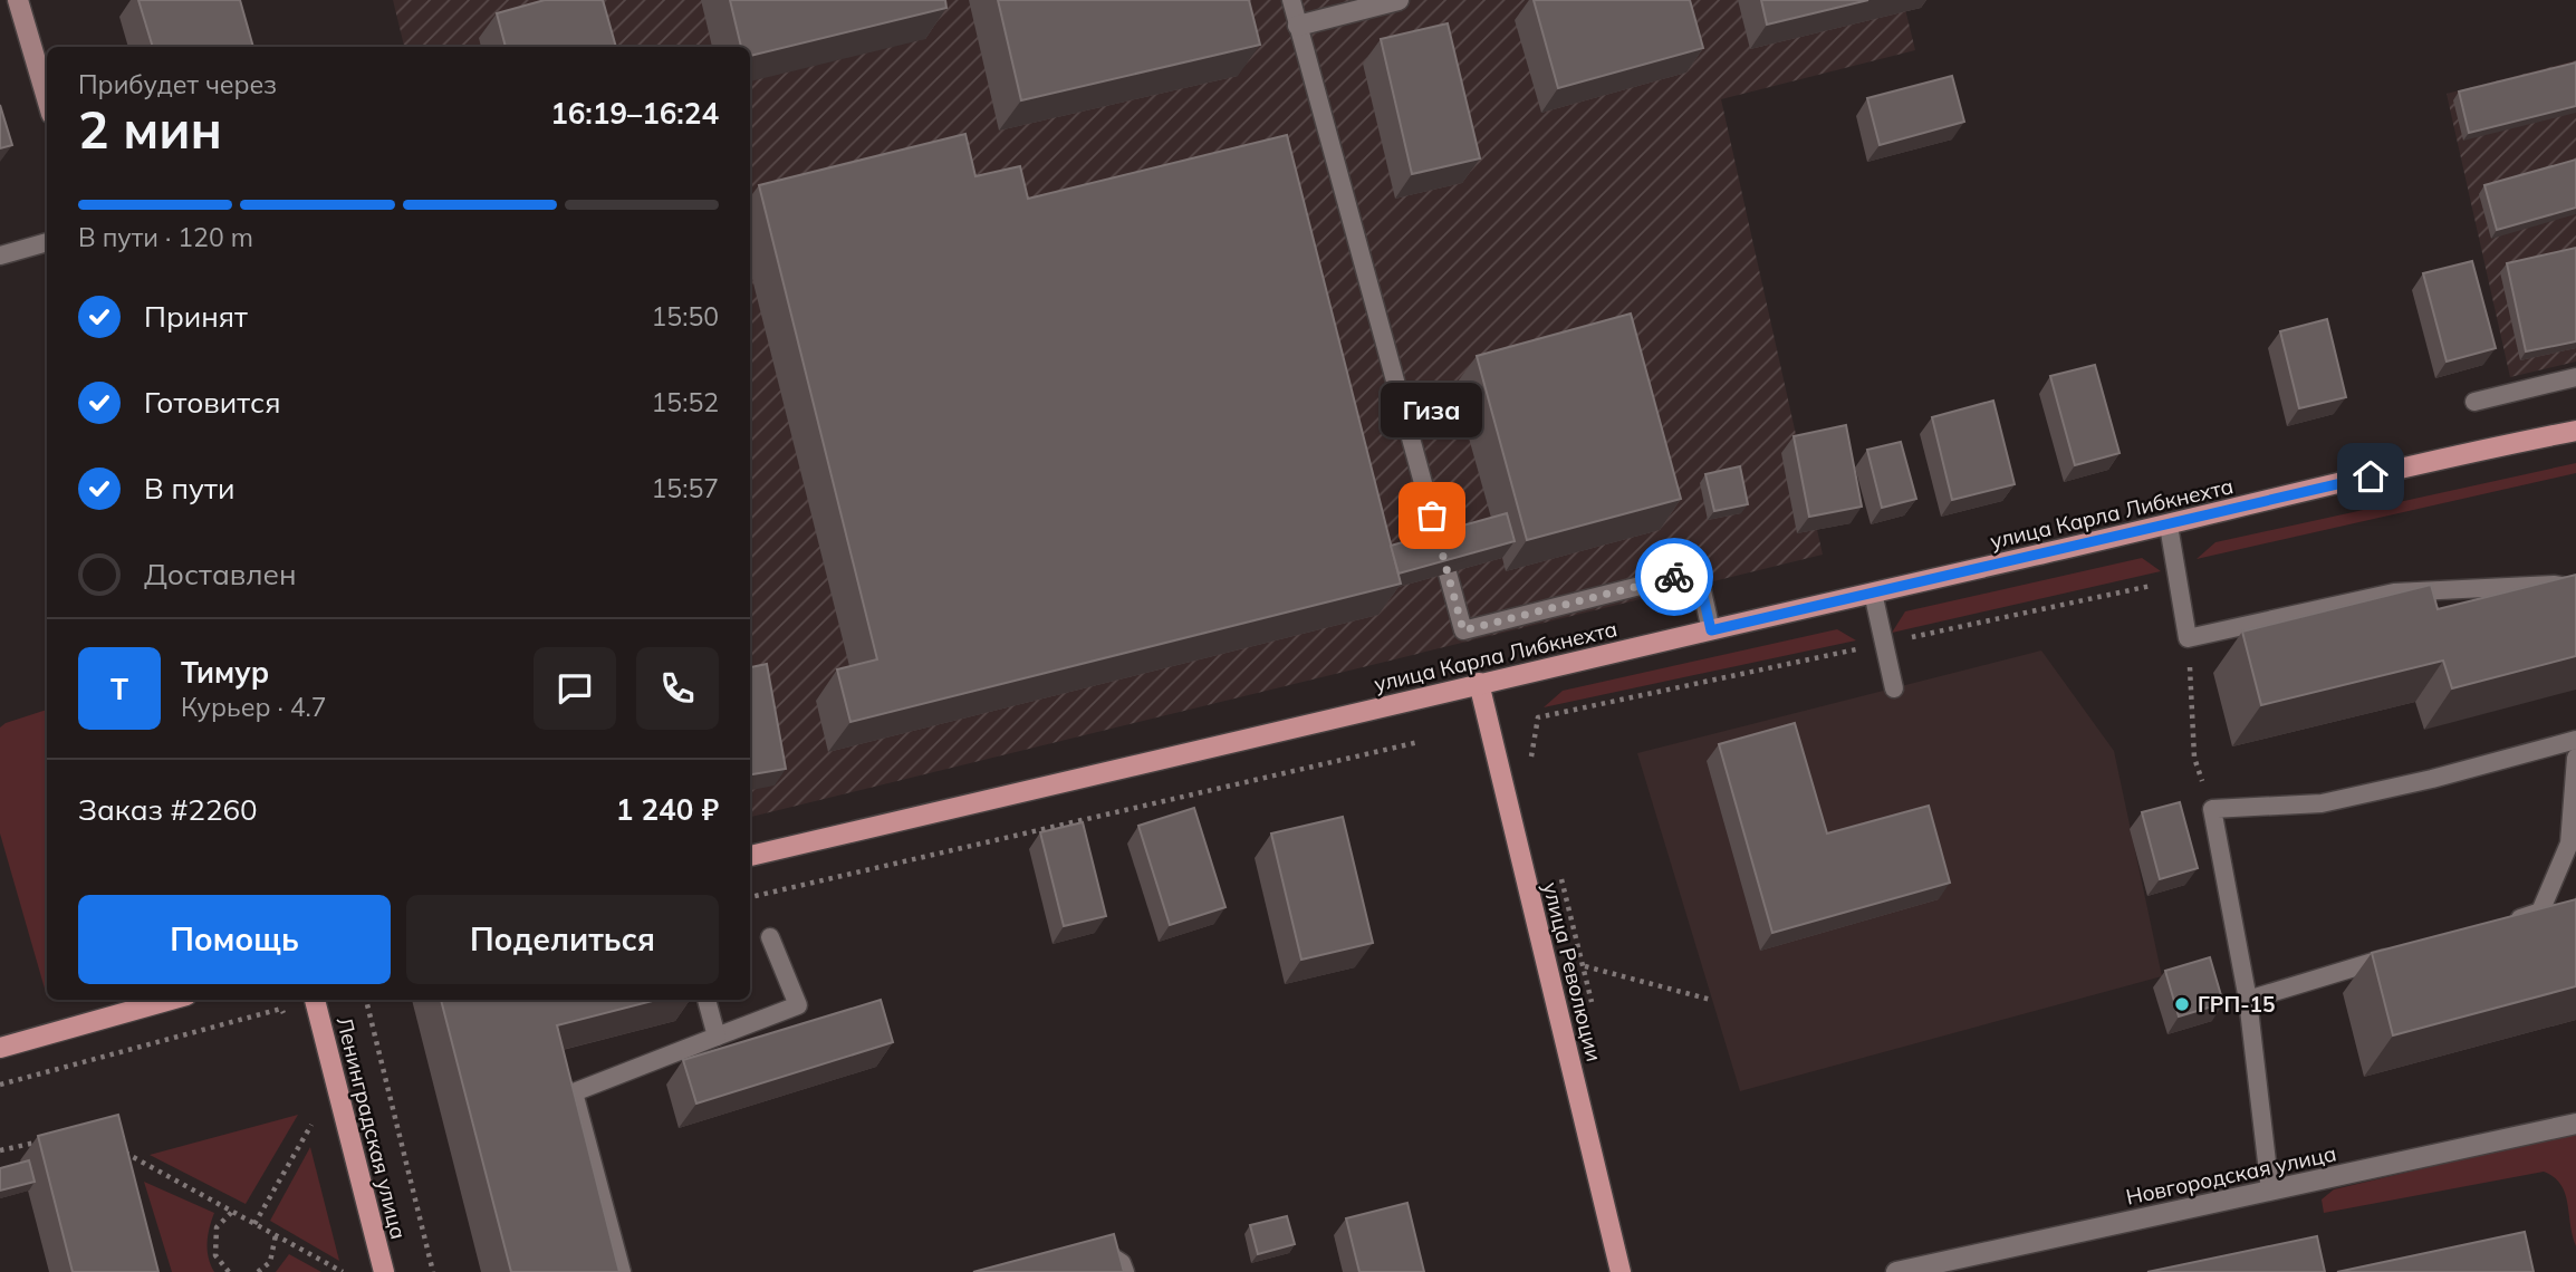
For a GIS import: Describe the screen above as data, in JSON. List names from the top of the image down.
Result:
{
  "streets": {
    "main road": ["улица Карла Либкнехта", "улица Революции", "Ленинградская улица"],
    "street": ["Новгородская улица"]
  },
  "crossings": [
    ["улица Карла Либкнехта", "улица Революции"]
  ],
  "places": ["Гиза", "ГРП-15"],
  "page": {
    "heading": ["2 мин", "Прибудет через", "16:19–16:24"],
    "panel": [
      "Тимур",
      "Курьер · 4.7",
      "Заказ #2260",
      "1 240 ₽"
    ],
    "bar": "В пути · 120 m",
    "list": [
      ["Принят", "15:50"],
      ["Готовится", "15:52"],
      ["В пути", "15:57"],
      "Доставлен"
    ],
    "bubble": "Гиза",
    "round": "Т",
    "buttons": ["Помощь", "Поделиться"]
  }
}
